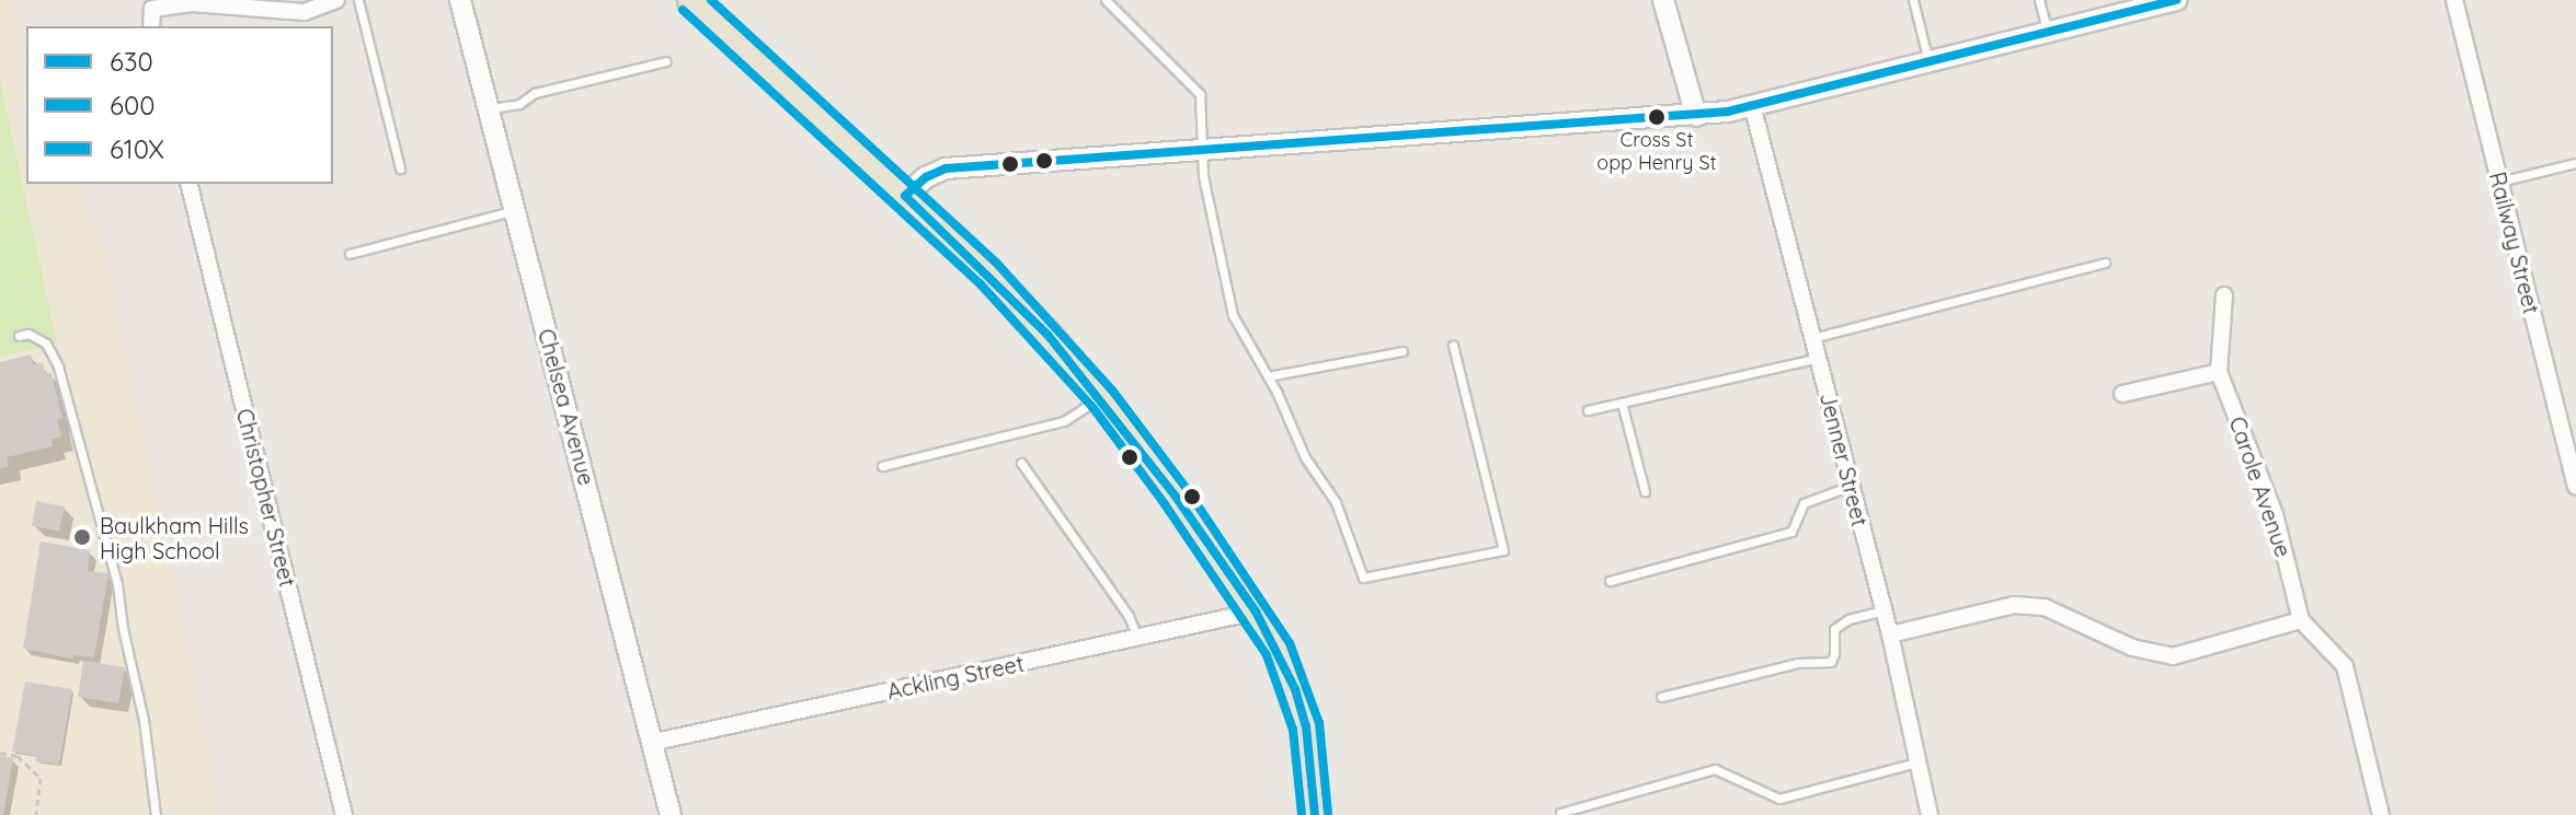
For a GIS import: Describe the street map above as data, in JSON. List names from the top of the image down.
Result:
{
  "streets": {
    "street": [
      "Railway Street",
      "Chelsea Avenue",
      "Jenner Street",
      "Carole Avenue",
      "Christopher Street",
      "Ackling Street"
    ]
  },
  "crossings": [
    ["Chelsea Avenue", "Ackling Street"]
  ],
  "places": ["Cross St opp Henry St", "Baulkham Hills High School"],
  "lines": ["transit line 630", "transit line 610X", "transit line 600"],
  "legend": ["630", "600", "610X"]
}
